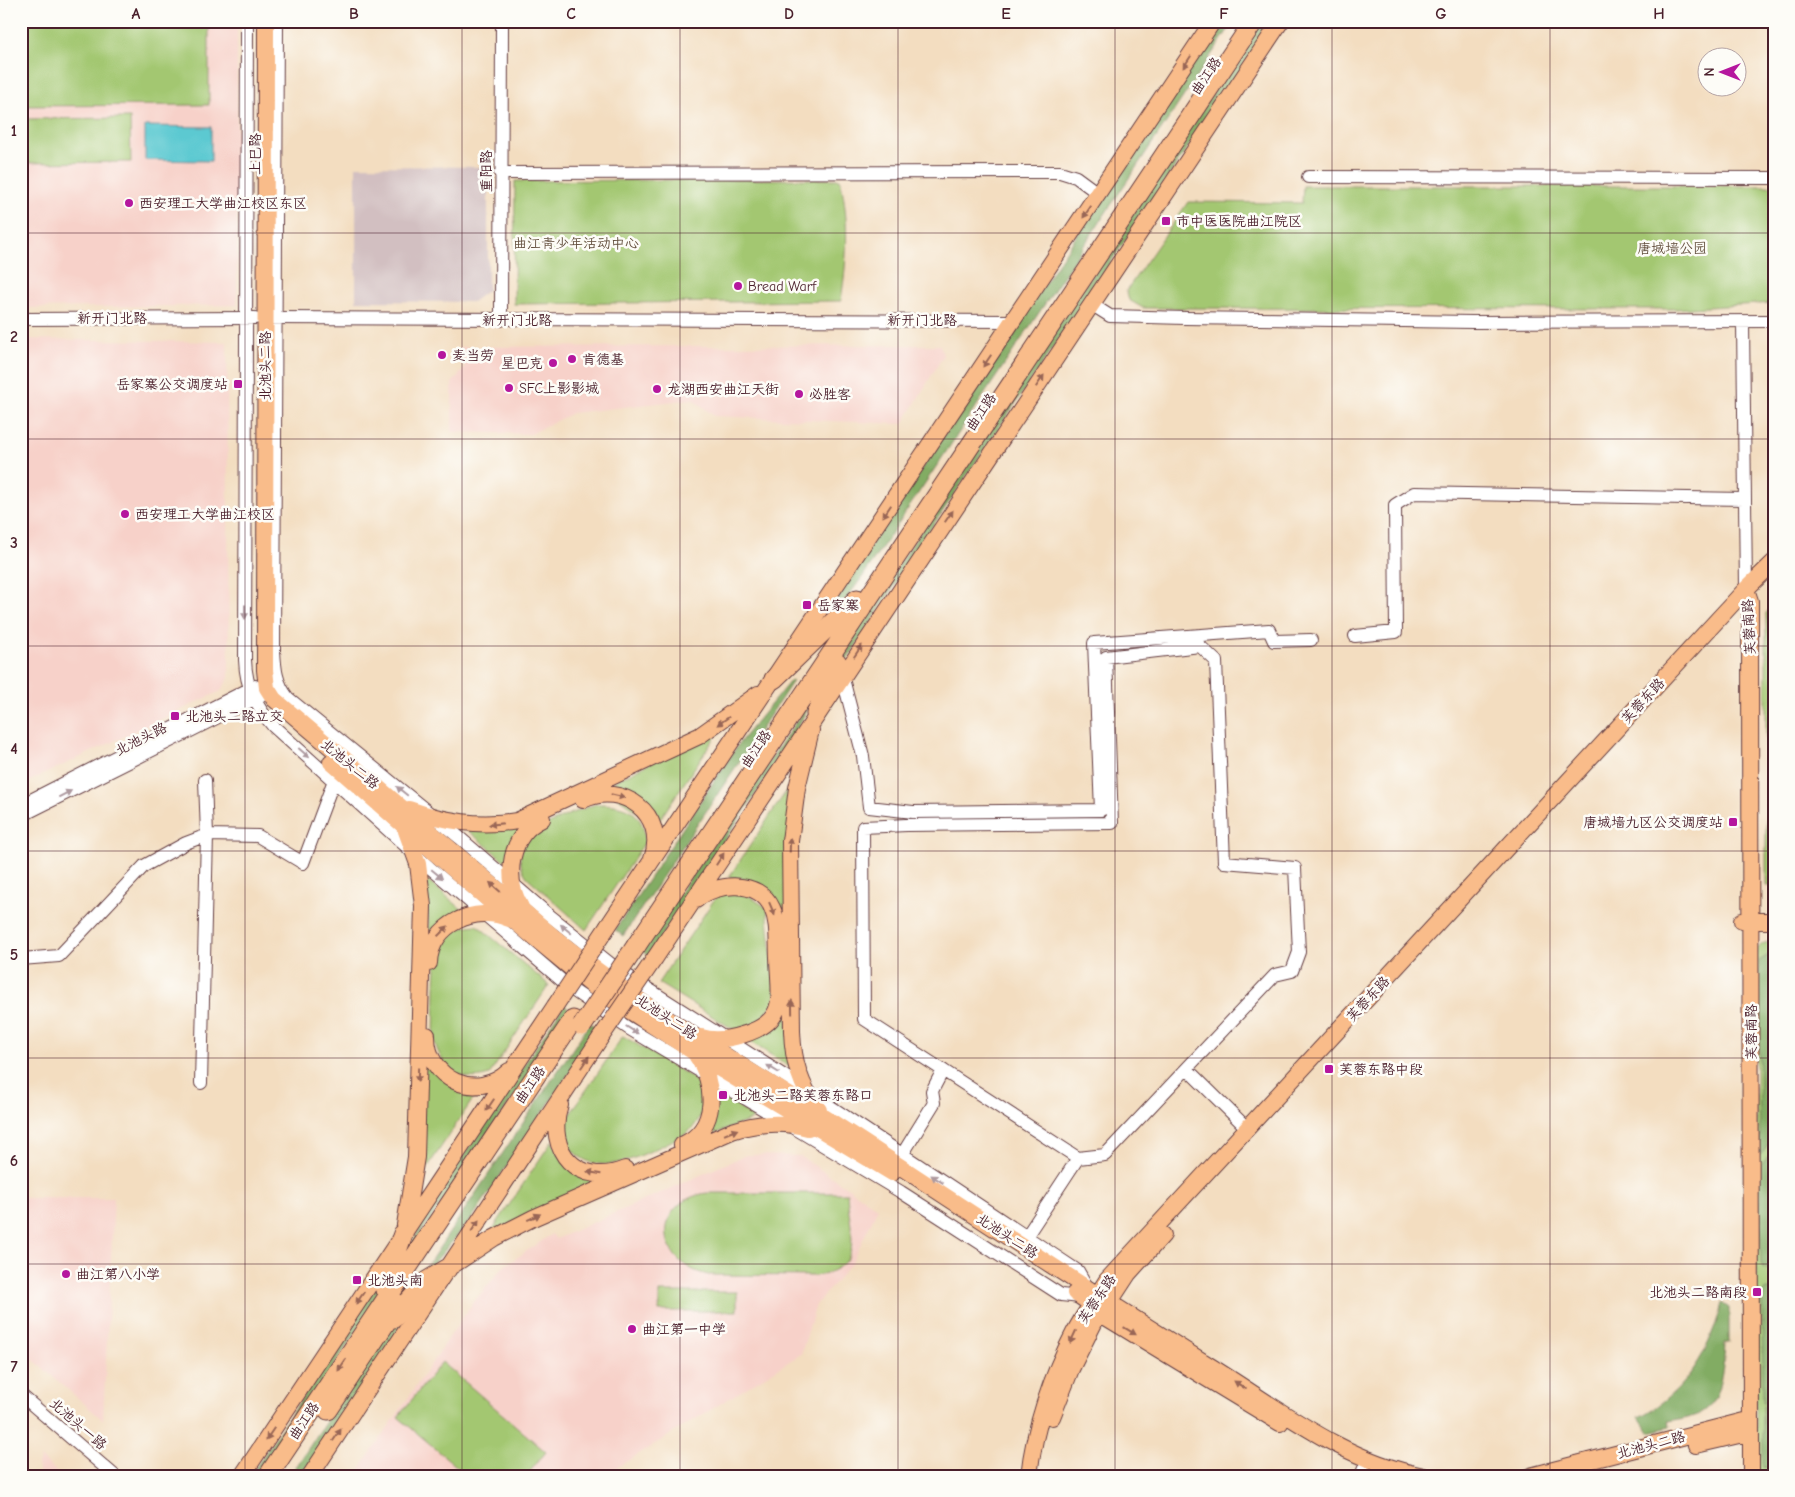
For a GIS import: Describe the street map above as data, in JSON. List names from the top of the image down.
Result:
{
  "streets": {
    "highway": ["曲江路"],
    "main road": [
      "上巳路",
      "北池头二路",
      "芙蓉南路",
      "芙蓉东路"
    ],
    "street": [
      "重阳路",
      "新开门北路",
      "北池头路",
      "北池头一路"
    ]
  },
  "crossings": [
    ["曲江路", "新开门北路"],
    ["上巳路", "新开门北路"],
    ["上巳路", "北池头二路"],
    ["重阳路", "新开门北路"],
    ["新开门北路", "北池头二路"],
    ["北池头二路", "芙蓉南路"],
    ["北池头二路", "芙蓉东路"],
    ["北池头二路", "北池头路"],
    ["芙蓉南路", "芙蓉东路"]
  ],
  "parks": ["曲江青少年活动中心", "唐城墙公园"],
  "places": {
    "other": [
      "西安理工大学曲江校区东区",
      "Bread Warf",
      "麦当劳",
      "肯德基",
      "星巴克",
      "SFC上影影城",
      "龙湖西安曲江天街",
      "必胜客",
      "西安理工大学曲江校区",
      "曲江第八小学",
      "曲江第一中学"
    ],
    "transit": [
      "市中医医院曲江院区",
      "岳家寨公交调度站",
      "岳家寨",
      "北池头二路立交",
      "唐城墙九区公交调度站",
      "芙蓉东路中段",
      "北池头二路芙蓉东路口",
      "北池头南",
      "北池头二路南段"
    ]
  },
  "north": "left",
  "grid": {
    "columns": [
      "A",
      "B",
      "C",
      "D",
      "E",
      "F",
      "G",
      "H"
    ],
    "rows": [
      "1",
      "2",
      "3",
      "4",
      "5",
      "6",
      "7"
    ]
  }
}
